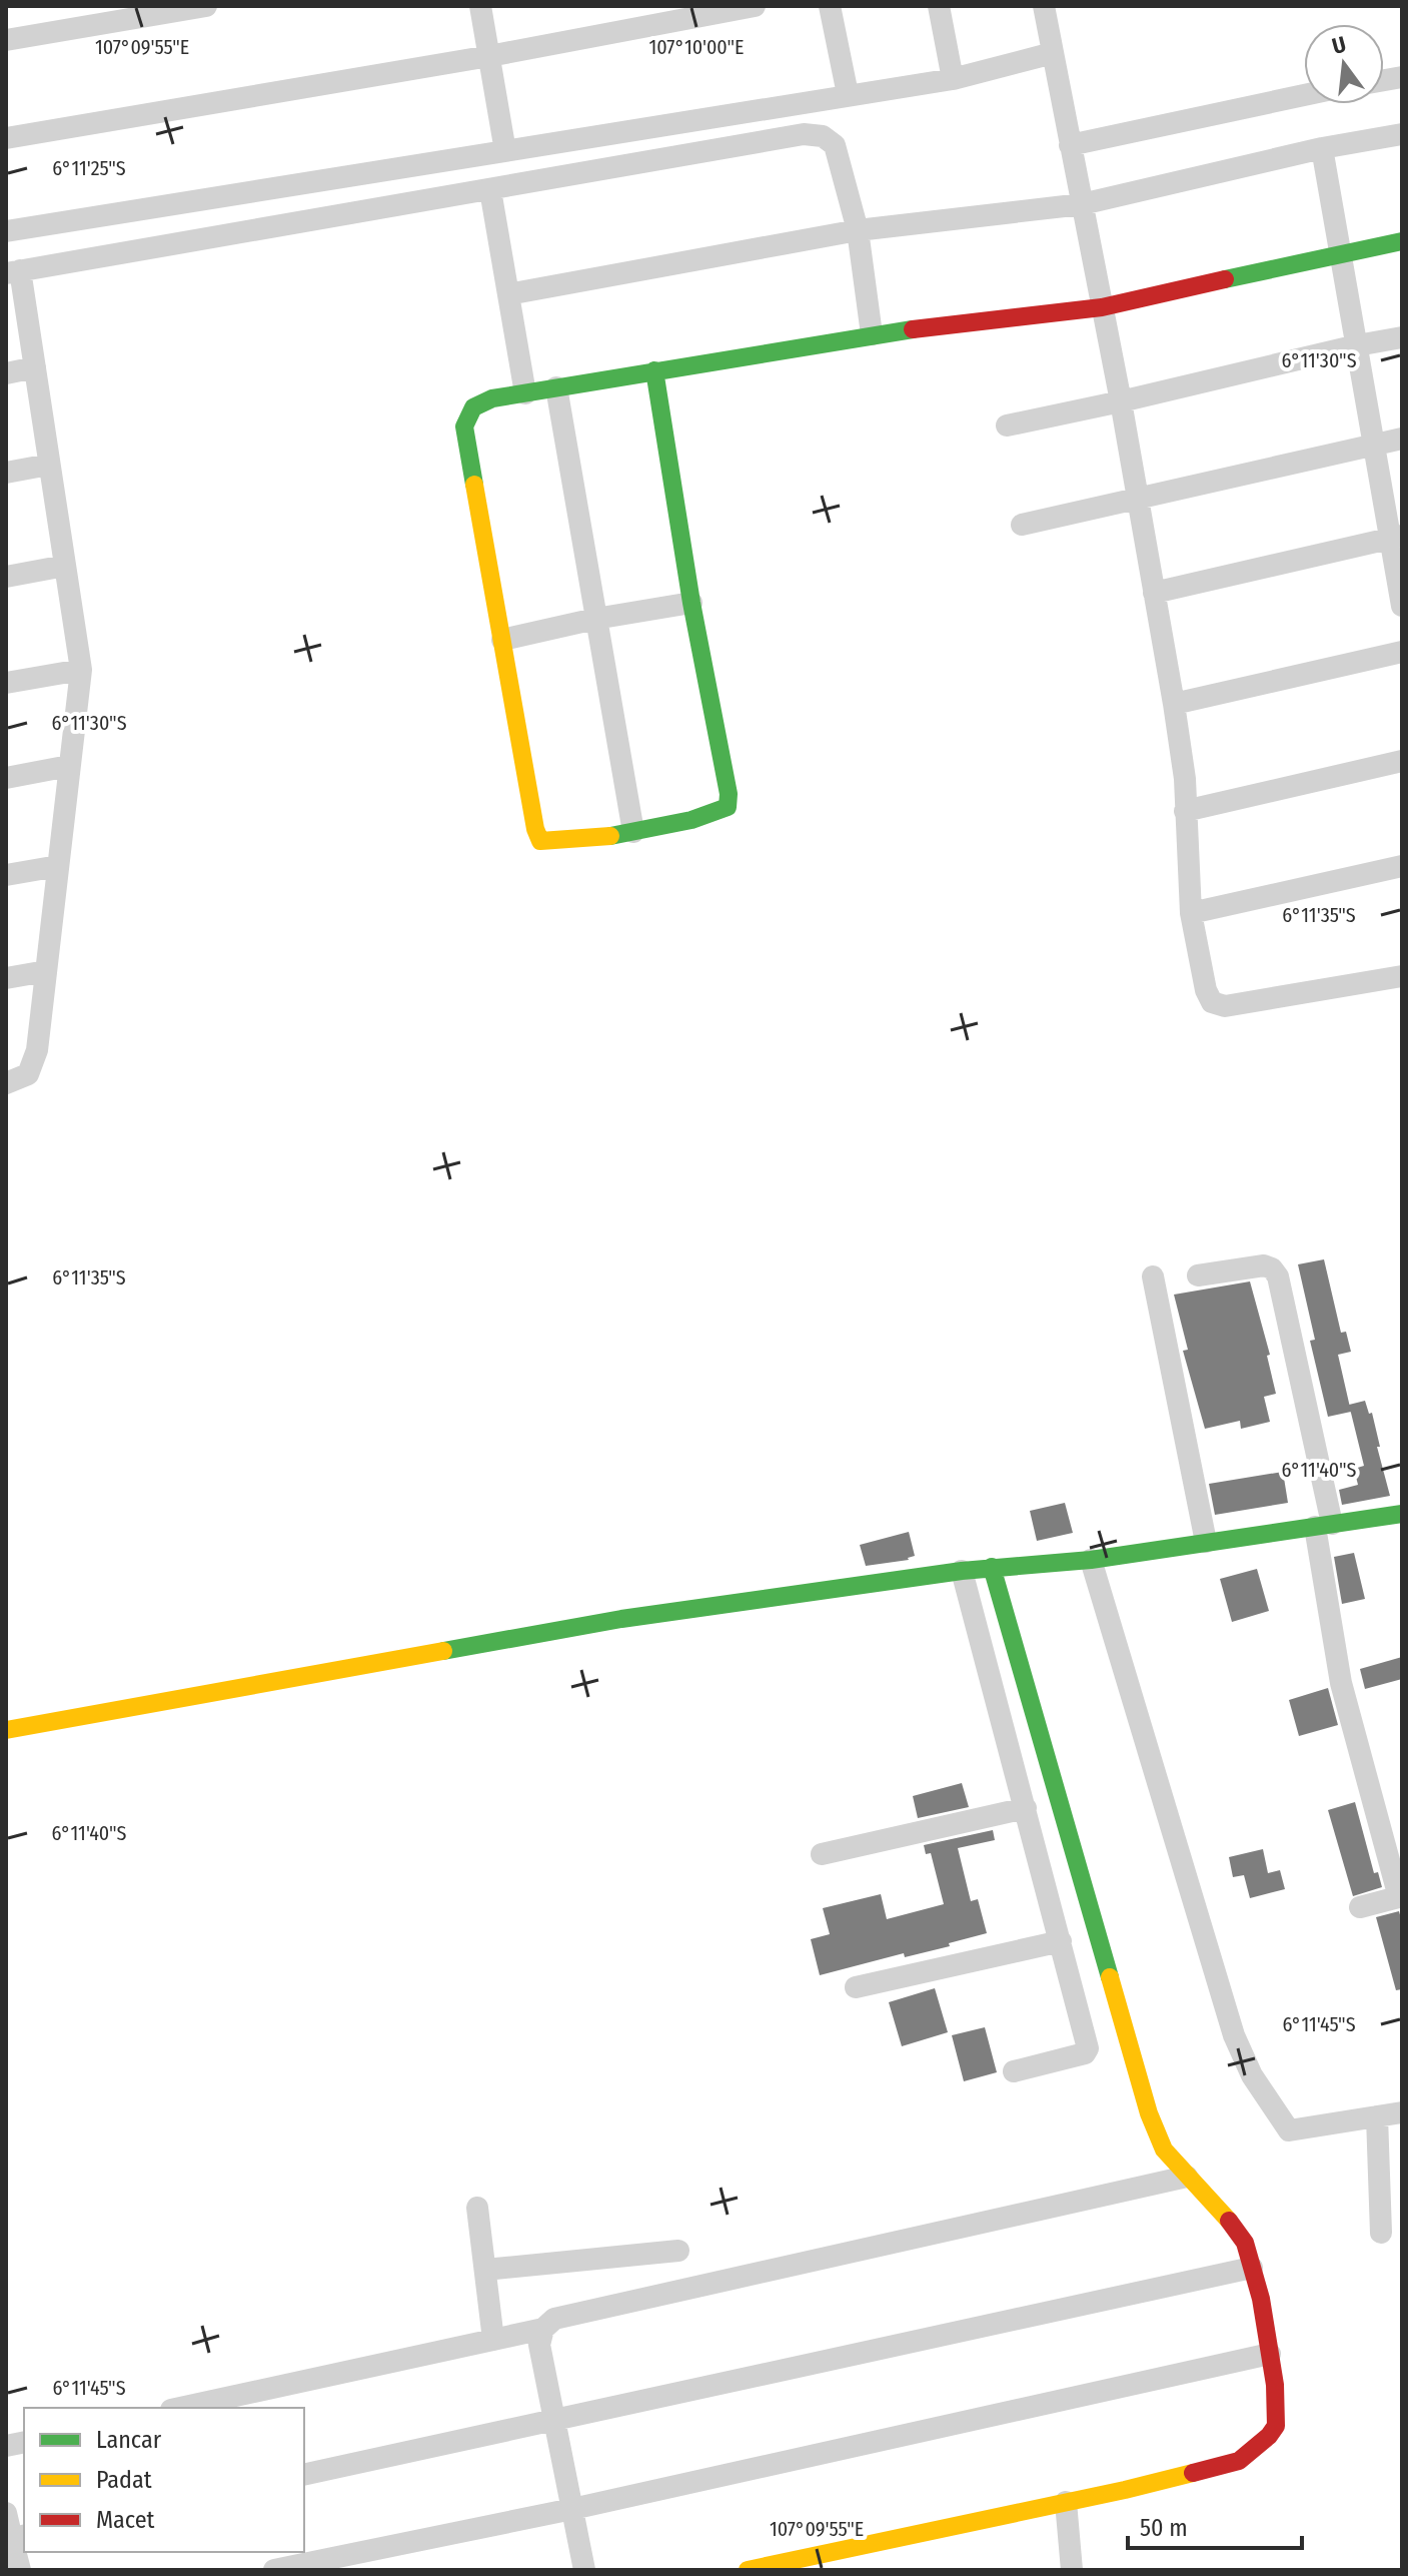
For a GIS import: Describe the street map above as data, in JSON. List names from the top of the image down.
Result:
{
  "legend": ["Lancar", "Padat", "Macet"],
  "scale_bar": "50 m",
  "north": "top",
  "coordinates": [
    "107°09'55\"E",
    "107°10'00\"E",
    "6°11'25\"S",
    "6°11'30\"S",
    "6°11'35\"S",
    "6°11'40\"S",
    "6°11'45\"S"
  ]
}
